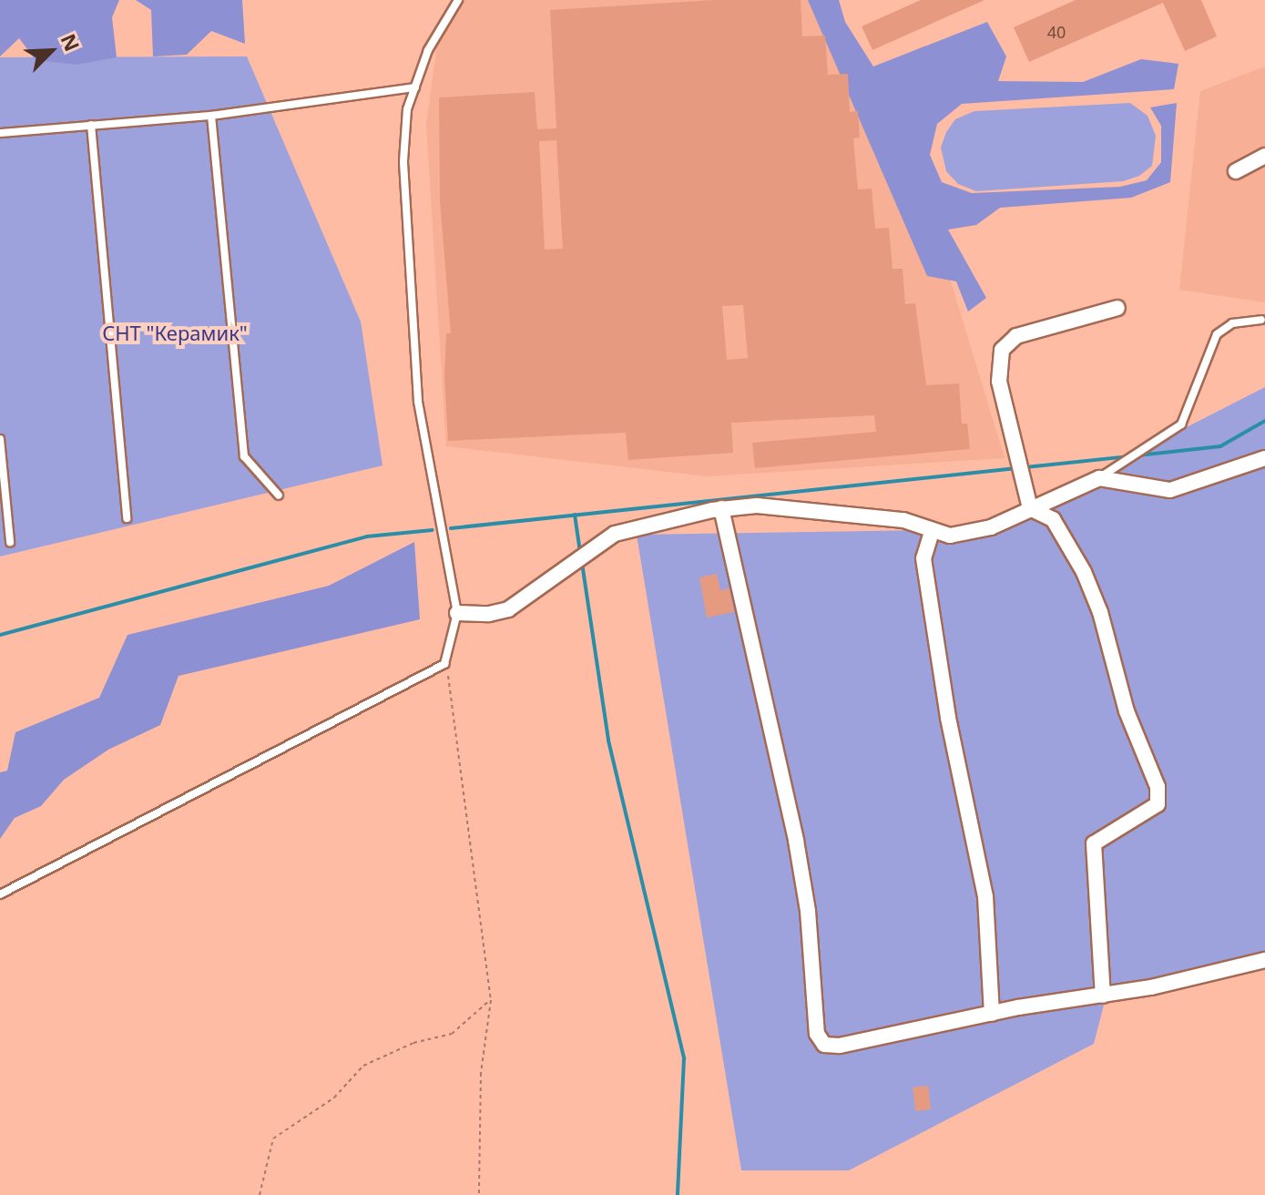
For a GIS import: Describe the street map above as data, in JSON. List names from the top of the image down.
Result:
{
  "parks": ["СНТ \"Керамик\""],
  "house_numbers": ["40"],
  "north": "top right"
}
